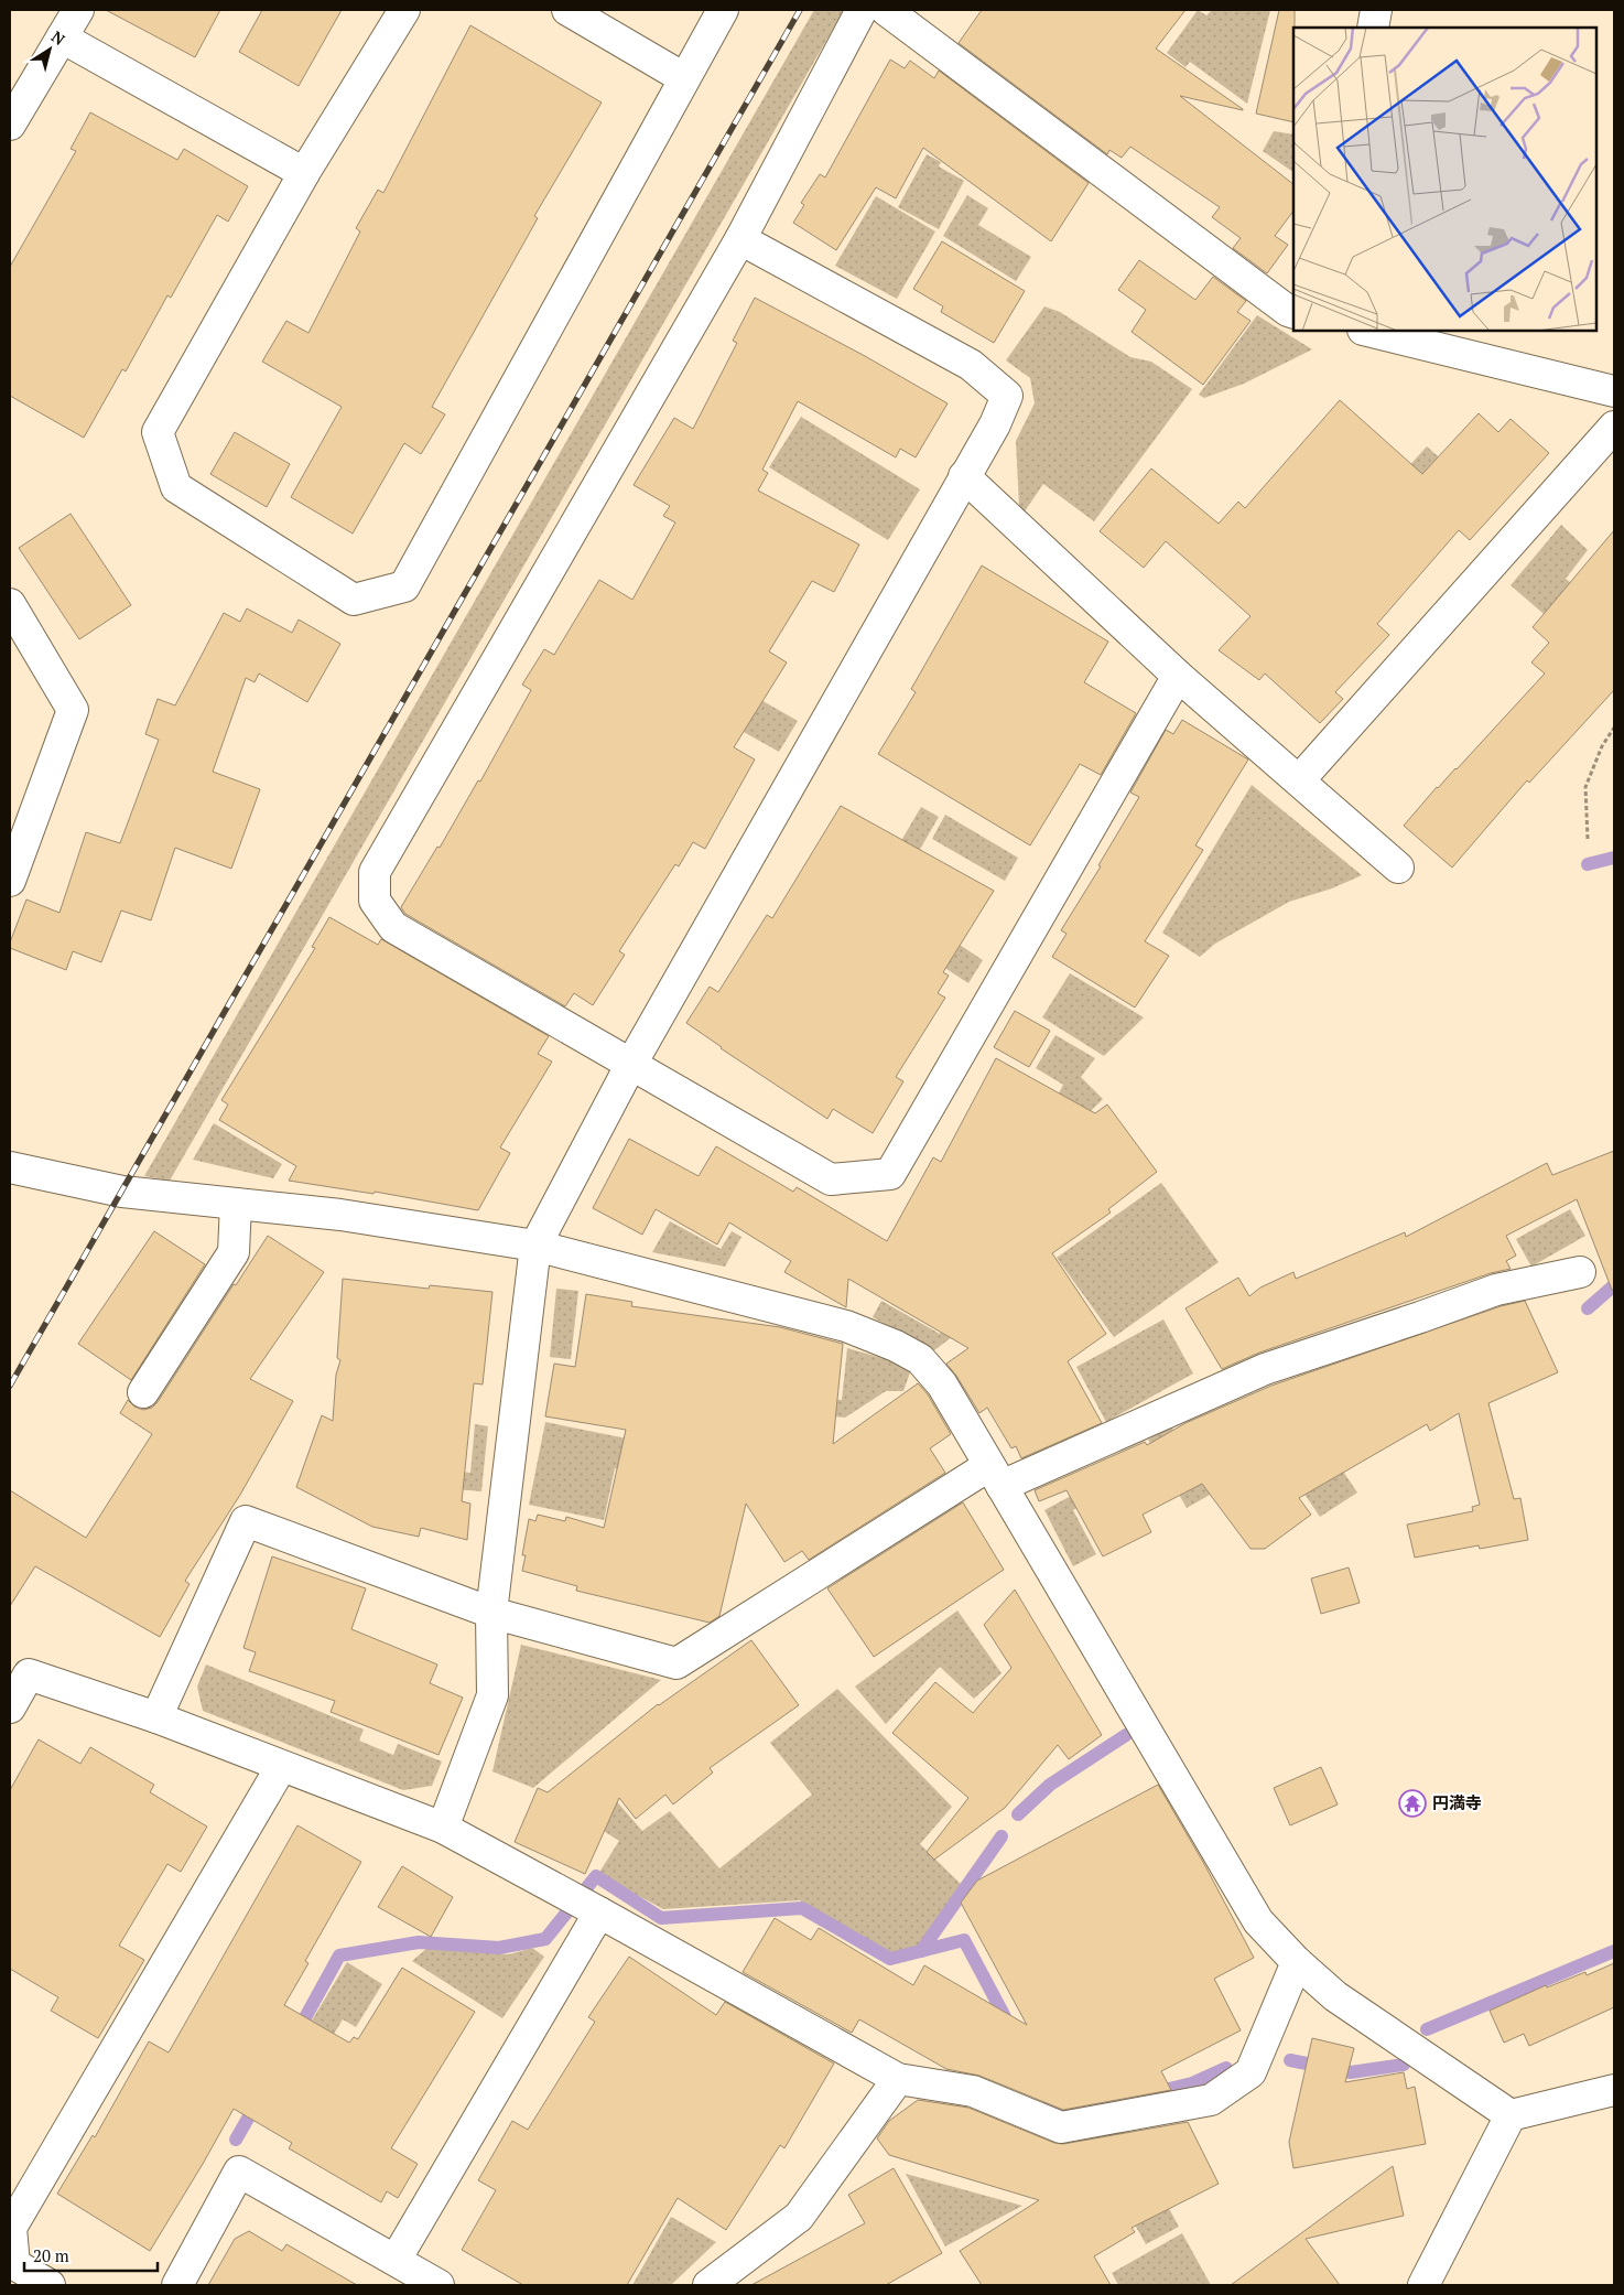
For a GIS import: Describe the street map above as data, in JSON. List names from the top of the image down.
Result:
{
  "places": {
    "temple": ["円満寺"]
  },
  "scale_bar": "20 m",
  "north": "top right"
}
